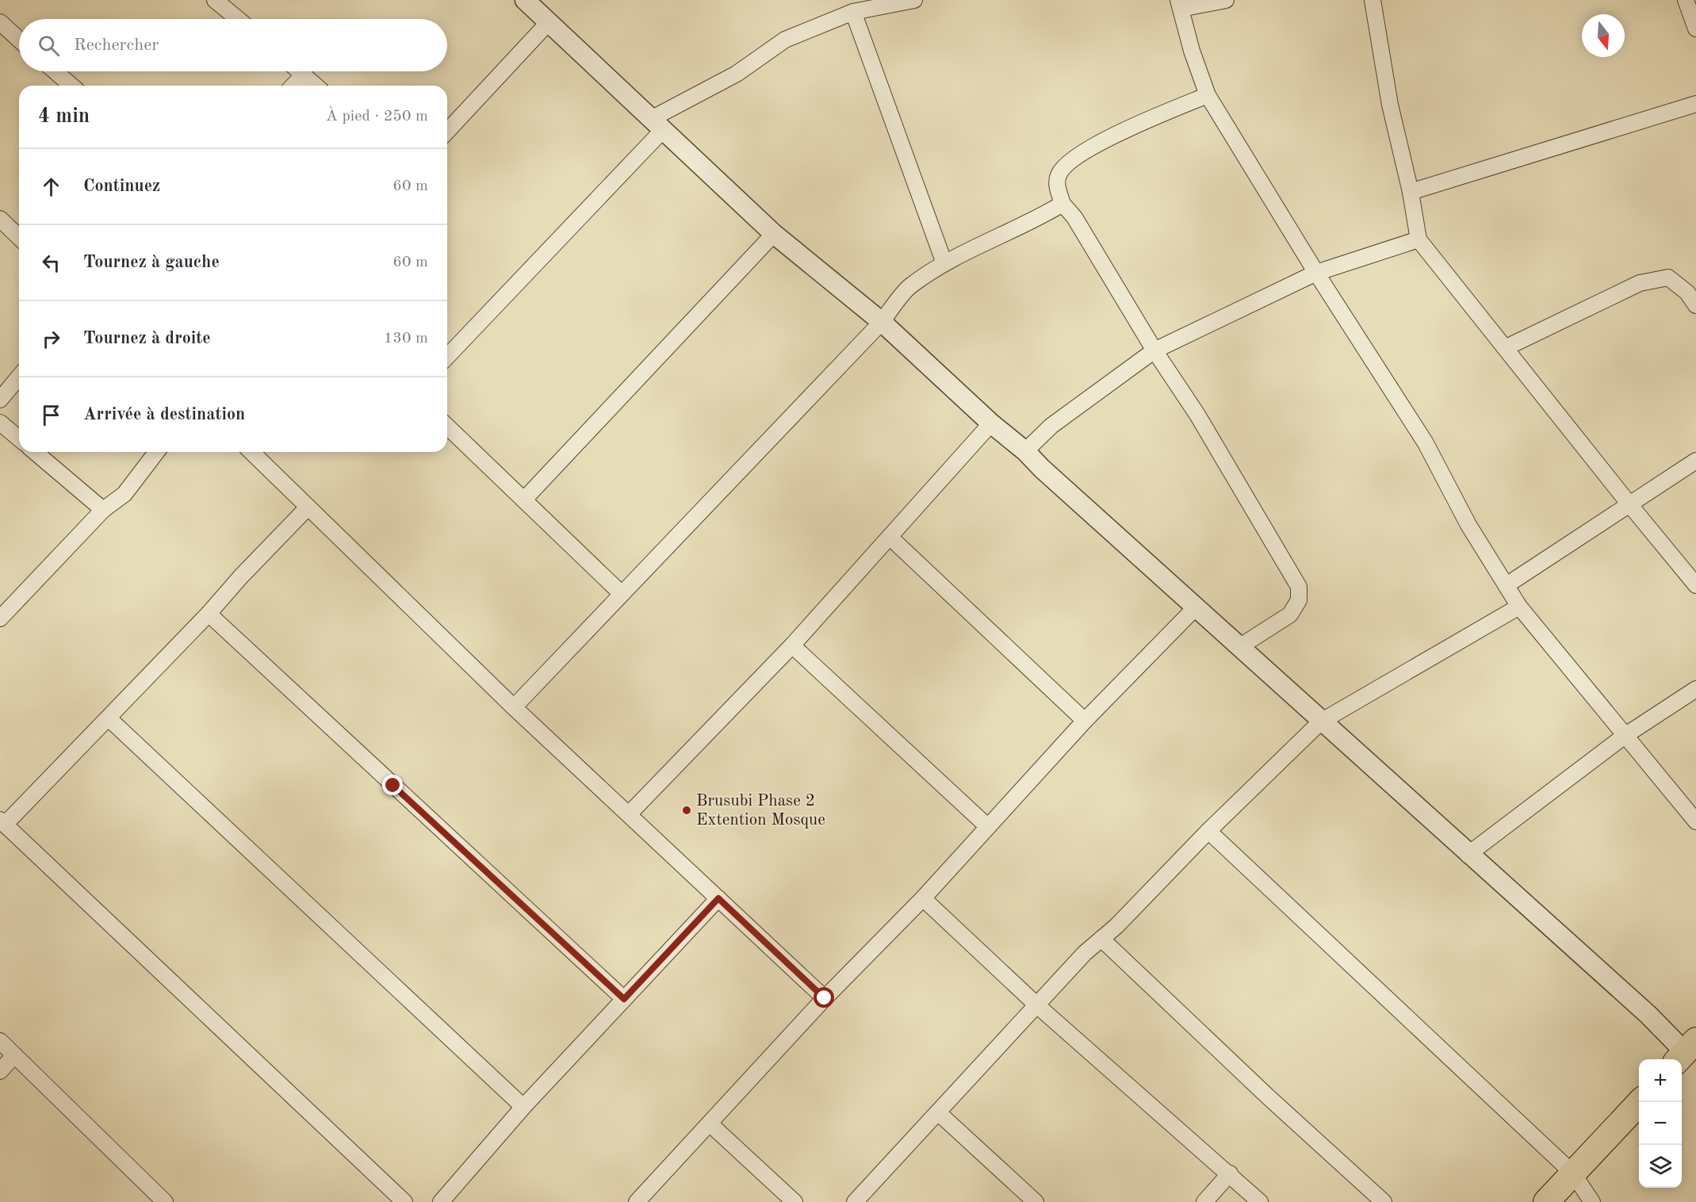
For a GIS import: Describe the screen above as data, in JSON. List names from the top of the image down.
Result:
{
  "places": ["Brusubi Phase 2 Extention Mosque"],
  "north": "bottom",
  "page": {
    "search": "Rechercher",
    "heading": ["4 min", "À pied · 250 m"],
    "list": [
      ["Continuez", "60 m"],
      ["Tournez à gauche", "60 m"],
      ["Tournez à droite", "130 m"],
      "Arrivée à destination"
    ],
    "map_buttons": ["+", "−"]
  }
}
